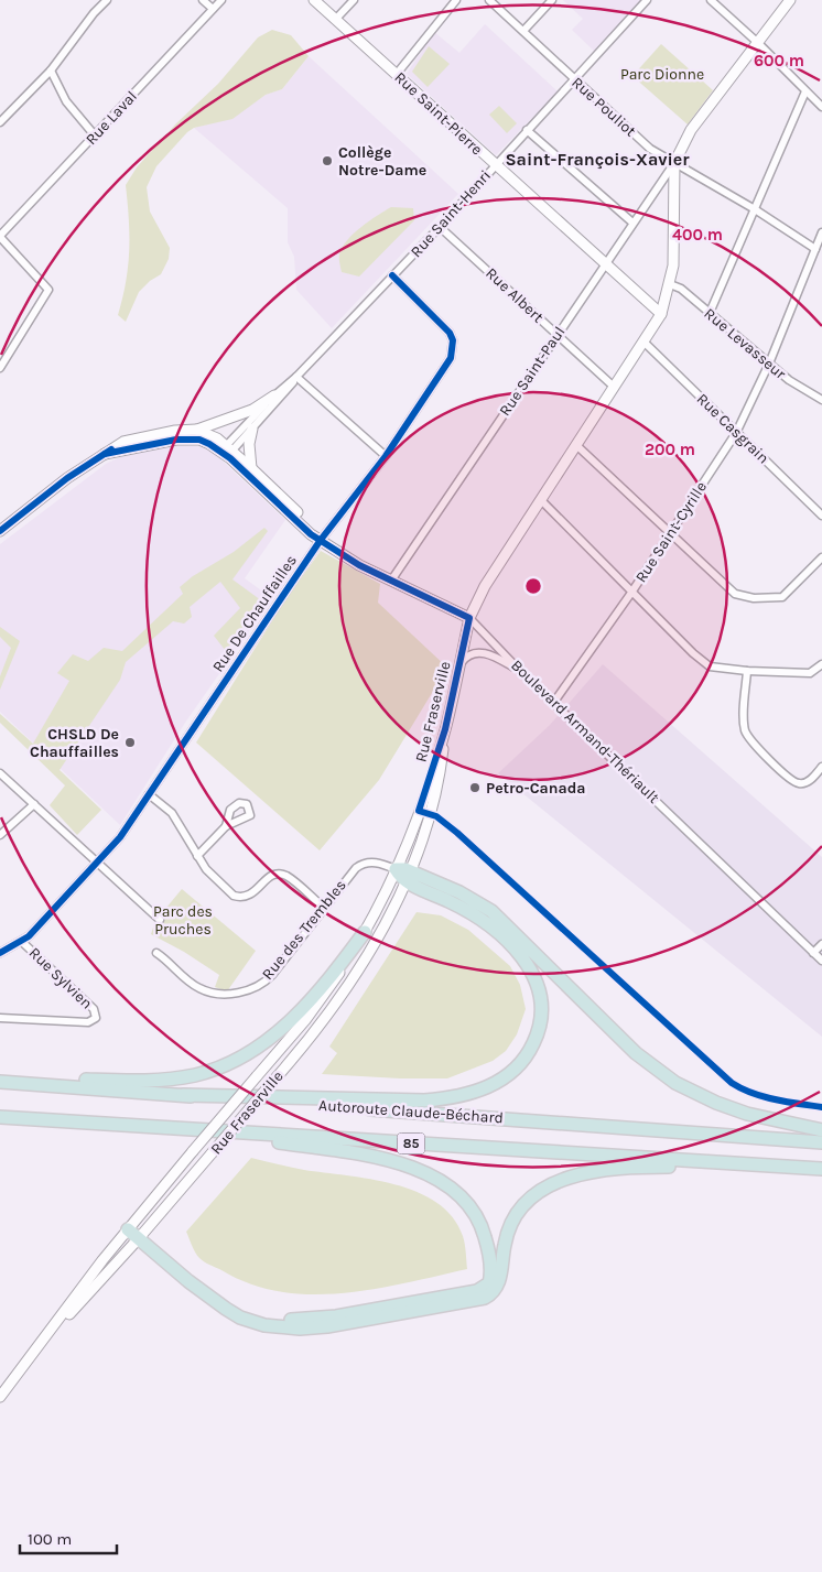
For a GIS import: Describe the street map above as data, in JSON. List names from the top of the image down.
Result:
{
  "streets": {
    "highway": ["Autoroute Claude-Béchard", "85"],
    "main road": ["Rue Saint-Pierre", "Rue Fraserville", "Boulevard Armand-Thériault"],
    "street": [
      "Rue Pouliot",
      "Rue Laval",
      "Rue Saint-Henri",
      "Rue Albert",
      "Rue Levasseur",
      "Rue Saint-Paul",
      "Rue Casgrain",
      "Rue Saint-Cyrille",
      "Rue De Chauffailles",
      "Rue des Trembles",
      "Rue Sylvien"
    ]
  },
  "crossings": [
    ["Rue Pouliot", "Rue Saint-Henri"],
    ["Rue Pouliot", "Rue Saint-Paul"],
    ["Rue Pouliot", "Rue Saint-Cyrille"],
    ["Rue Pouliot", "Rue Fraserville"],
    ["Rue Saint-Pierre", "Rue Saint-Henri"],
    ["Rue Saint-Pierre", "Rue Saint-Paul"],
    ["Rue Saint-Pierre", "Rue Fraserville"],
    ["Rue Saint-Henri", "Rue Albert"],
    ["Rue Saint-Henri", "Rue De Chauffailles"],
    ["Rue Saint-Henri", "Boulevard Armand-Thériault"],
    ["Rue Albert", "Rue Saint-Paul"],
    ["Rue Albert", "Rue Fraserville"],
    ["Rue Levasseur", "Rue Saint-Cyrille"],
    ["Rue Levasseur", "Rue Fraserville"],
    ["Rue Saint-Paul", "Rue Fraserville"],
    ["Rue Saint-Paul", "Boulevard Armand-Thériault"],
    ["Rue Casgrain", "Rue Saint-Cyrille"],
    ["Rue Casgrain", "Rue Fraserville"],
    ["Rue Saint-Cyrille", "Boulevard Armand-Thériault"],
    ["Rue De Chauffailles", "Boulevard Armand-Thériault"],
    ["Rue De Chauffailles", "Rue Sylvien"],
    ["Rue Fraserville", "Boulevard Armand-Thériault"],
    ["Rue Fraserville", "Rue des Trembles"]
  ],
  "districts": ["Saint-François-Xavier"],
  "parks": ["Parc Dionne", "Parc des Pruches"],
  "places": ["Collège Notre-Dame", "CHSLD De Chauffailles", "Petro-Canada"],
  "scale_bar": "100 m",
  "rings": ["600 m", "400 m", "200 m"]
}
